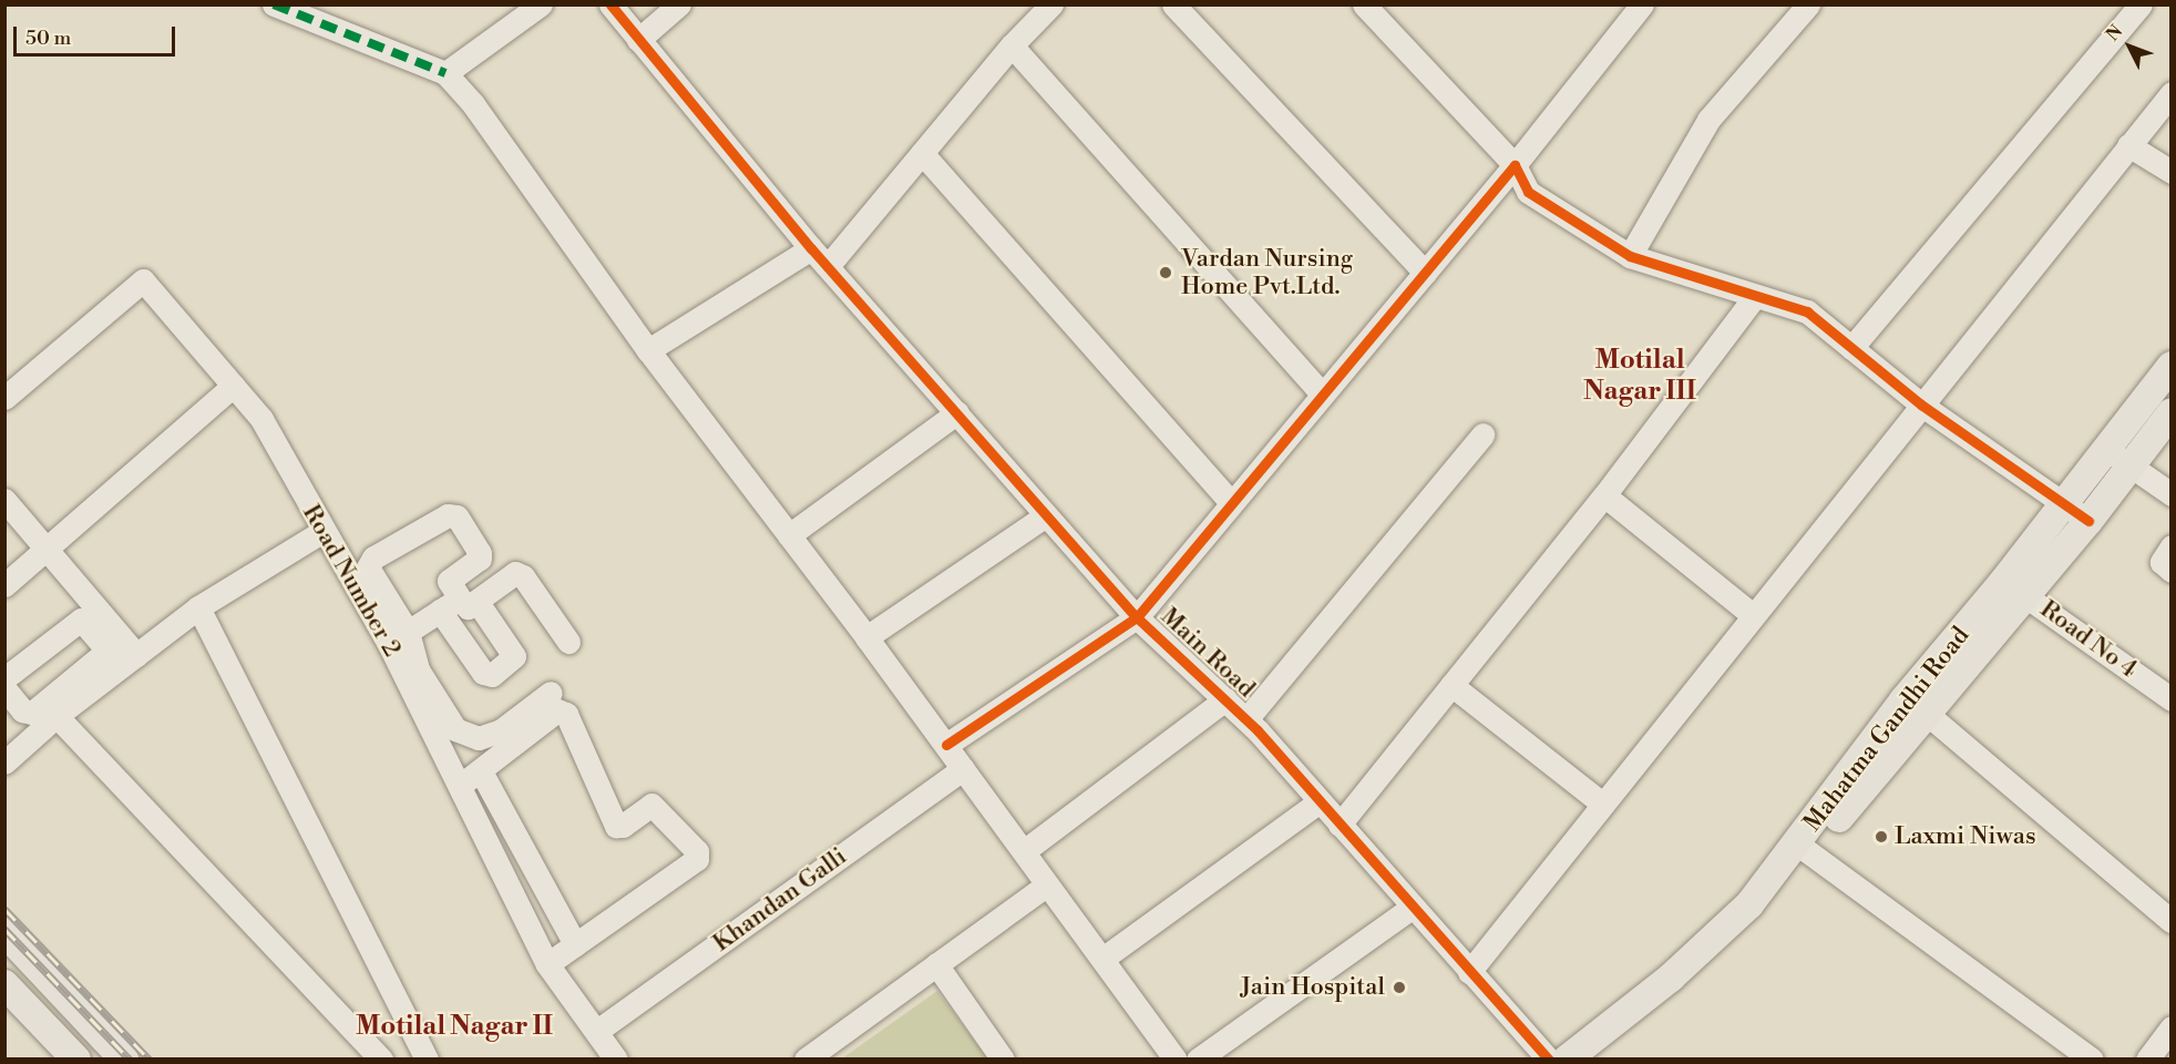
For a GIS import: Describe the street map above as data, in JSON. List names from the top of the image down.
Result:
{
  "streets": {
    "main road": ["Mahatma Gandhi Road"],
    "street": [
      "Road Number 2",
      "Road No 4",
      "Main Road",
      "Khandan Galli"
    ]
  },
  "crossings": [
    ["Road Number 2", "Khandan Galli"],
    ["Road No 4", "Mahatma Gandhi Road"]
  ],
  "districts": ["Motilal Nagar III", "Motilal Nagar II"],
  "places": ["Vardan Nursing Home Pvt.Ltd.", "Laxmi Niwas", "Jain Hospital"],
  "scale_bar": "50 m",
  "north": "top left"
}
